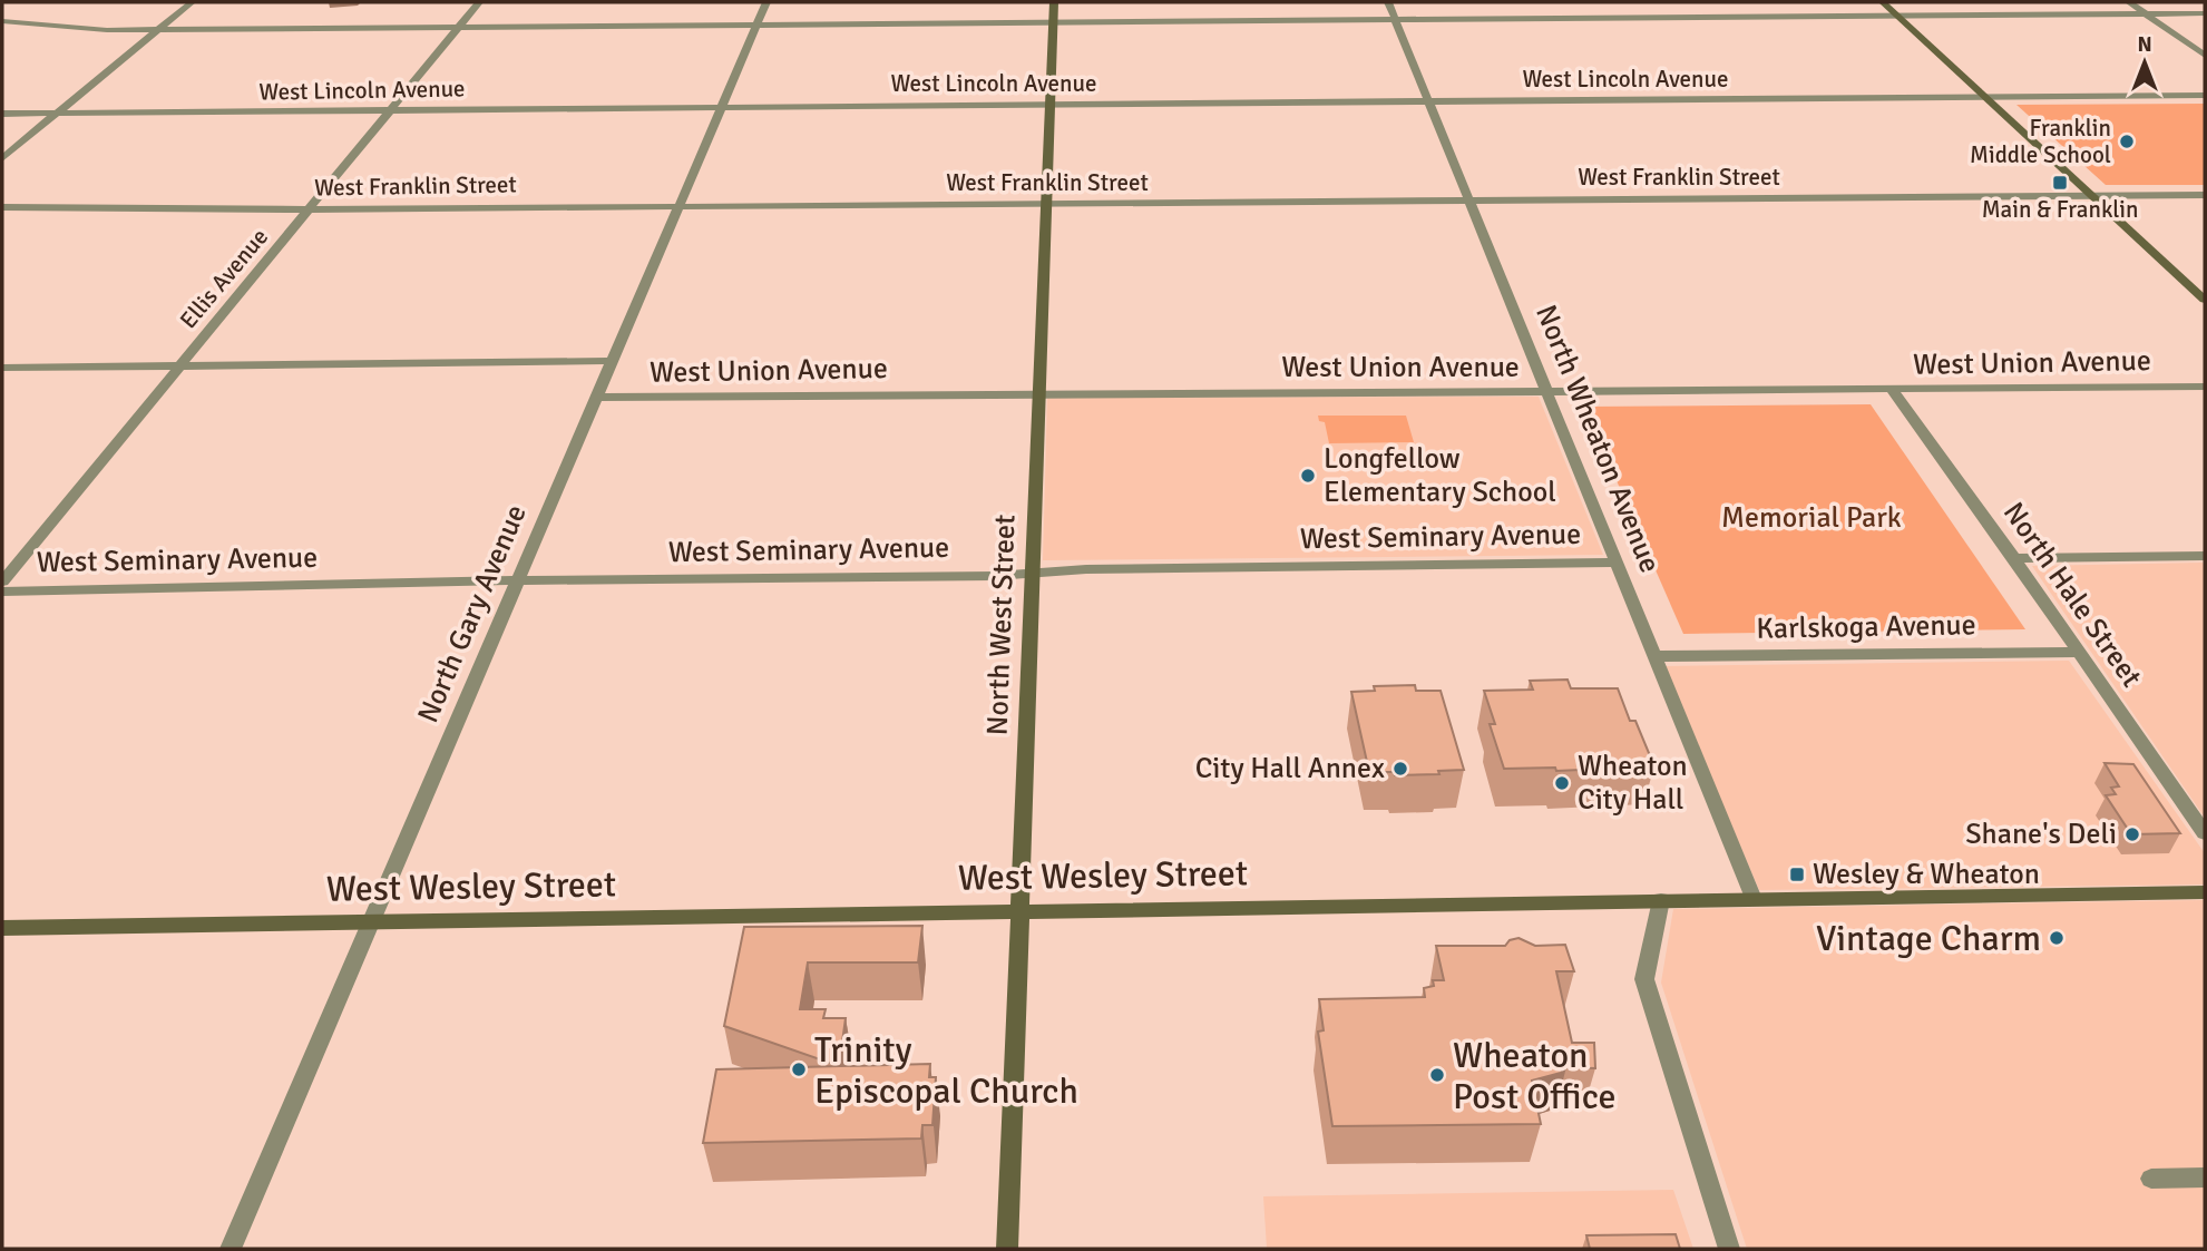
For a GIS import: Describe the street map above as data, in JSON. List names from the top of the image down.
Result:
{
  "streets": {
    "street": [
      "West Lincoln Avenue",
      "West Franklin Street",
      "Ellis Avenue",
      "West Union Avenue",
      "North Wheaton Avenue",
      "West Seminary Avenue",
      "North Hale Street",
      "North Gary Avenue",
      "North West Street",
      "Karlskoga Avenue",
      "West Wesley Street"
    ]
  },
  "crossings": [
    ["West Lincoln Avenue", "Ellis Avenue"],
    ["West Lincoln Avenue", "North Wheaton Avenue"],
    ["West Lincoln Avenue", "North Gary Avenue"],
    ["West Lincoln Avenue", "North West Street"],
    ["West Franklin Street", "Ellis Avenue"],
    ["West Franklin Street", "North Wheaton Avenue"],
    ["West Franklin Street", "North Gary Avenue"],
    ["West Franklin Street", "North West Street"],
    ["Ellis Avenue", "West Union Avenue"],
    ["West Union Avenue", "North Wheaton Avenue"],
    ["West Union Avenue", "North Hale Street"],
    ["West Union Avenue", "North Gary Avenue"],
    ["West Union Avenue", "North West Street"],
    ["North Wheaton Avenue", "West Seminary Avenue"],
    ["North Wheaton Avenue", "Karlskoga Avenue"],
    ["North Wheaton Avenue", "West Wesley Street"],
    ["West Seminary Avenue", "North Gary Avenue"],
    ["West Seminary Avenue", "North West Street"],
    ["North Hale Street", "Karlskoga Avenue"],
    ["North Gary Avenue", "West Wesley Street"],
    ["North West Street", "West Wesley Street"]
  ],
  "parks": ["Memorial Park"],
  "places": {
    "other": [
      "Franklin Middle School",
      "Longfellow Elementary School",
      "City Hall Annex",
      "Wheaton City Hall",
      "Shane's Deli",
      "Vintage Charm",
      "Trinity Episcopal Church",
      "Wheaton Post Office"
    ],
    "transit": ["Main & Franklin", "Wesley & Wheaton"]
  },
  "north": "top"
}
